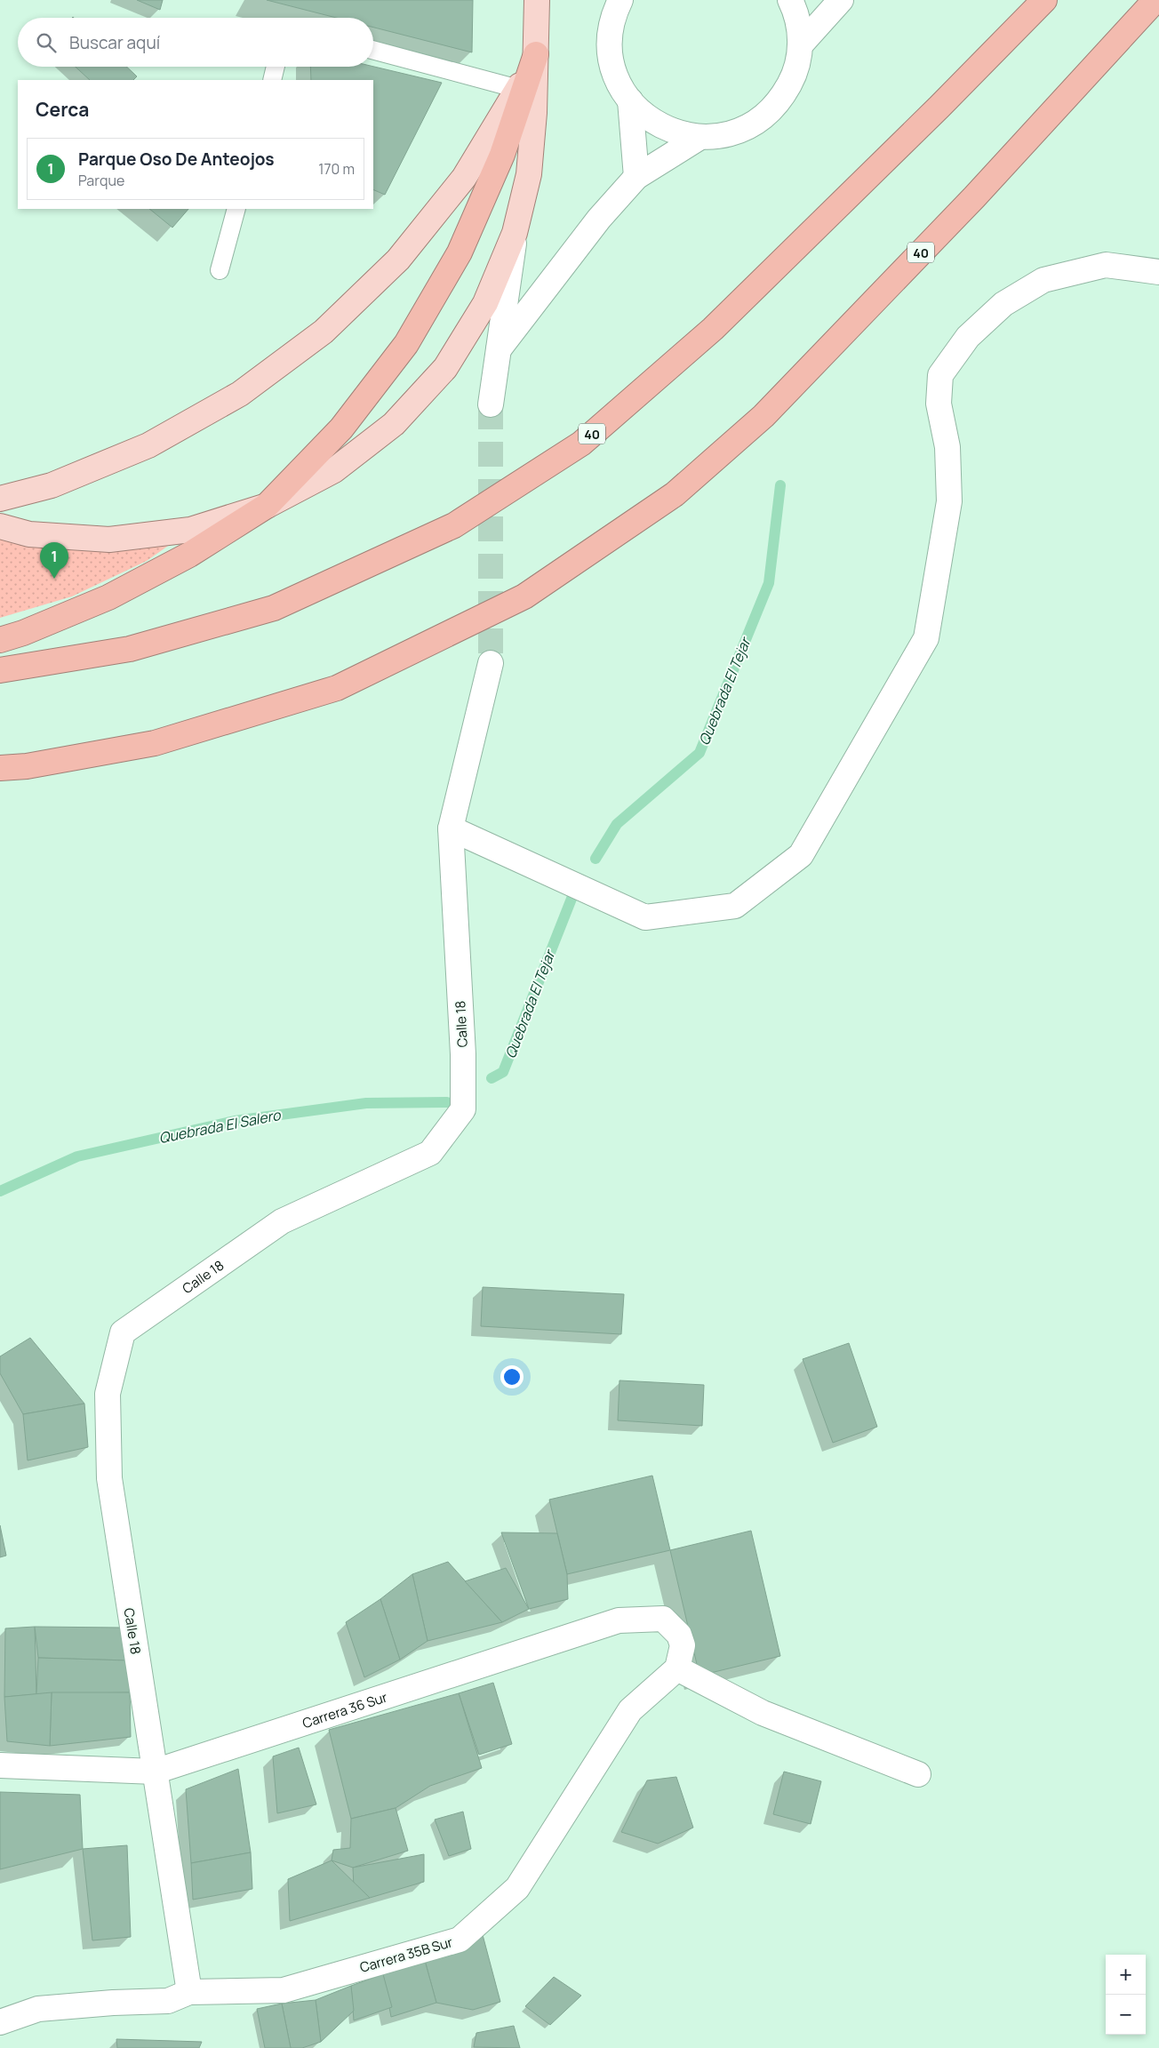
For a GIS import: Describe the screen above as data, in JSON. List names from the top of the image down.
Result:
{
  "streets": {
    "highway": ["40"],
    "street": ["Calle 18", "Carrera 36 Sur", "Carrera 35B Sur"]
  },
  "crossings": [
    ["Calle 18", "Carrera 36 Sur"],
    ["Calle 18", "Carrera 35B Sur"],
    ["Carrera 36 Sur", "Carrera 35B Sur"]
  ],
  "water": ["Quebrada El Tejar", "Quebrada El Salero"],
  "page": {
    "search": "Buscar aquí",
    "heading": "Cerca",
    "list": [
      {
        "mark": "1",
        "name": "Parque Oso De Anteojos",
        "note": "Parque",
        "value": "170 m"
      }
    ],
    "pins": "1",
    "map_buttons": ["+", "−"]
  }
}
